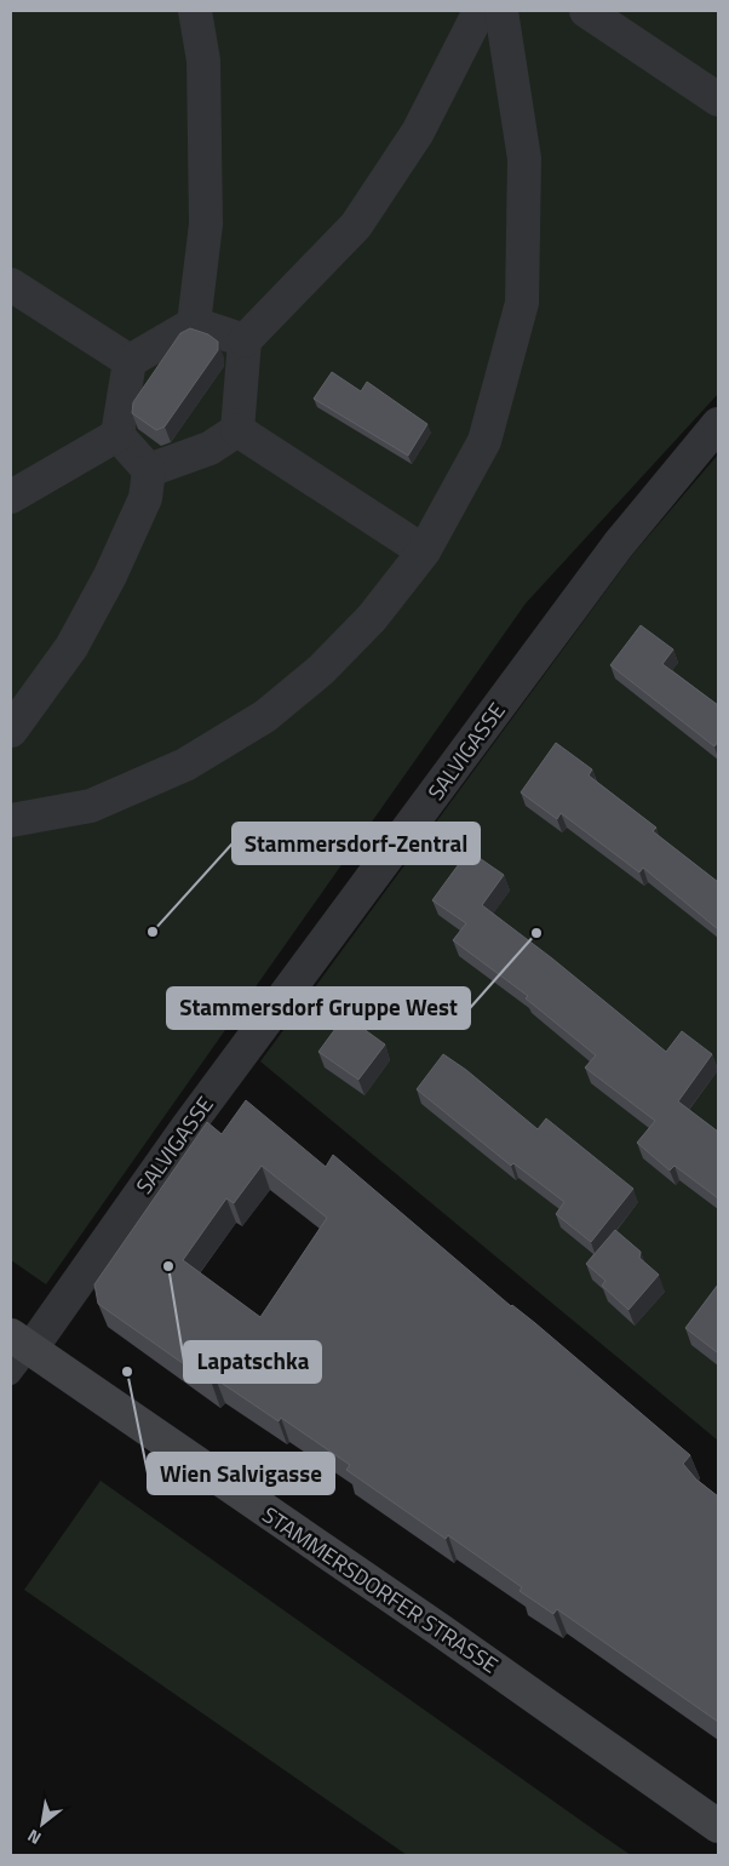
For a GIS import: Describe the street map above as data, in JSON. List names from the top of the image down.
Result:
{
  "streets": {
    "main road": ["STAMMERSDORFER STRASSE"],
    "street": ["SALVIGASSE"]
  },
  "crossings": [
    ["SALVIGASSE", "STAMMERSDORFER STRASSE"]
  ],
  "places": [
    "Stammersdorf-Zentral",
    "Stammersdorf Gruppe West",
    "Lapatschka",
    "Wien Salvigasse"
  ],
  "north": "bottom left"
}
